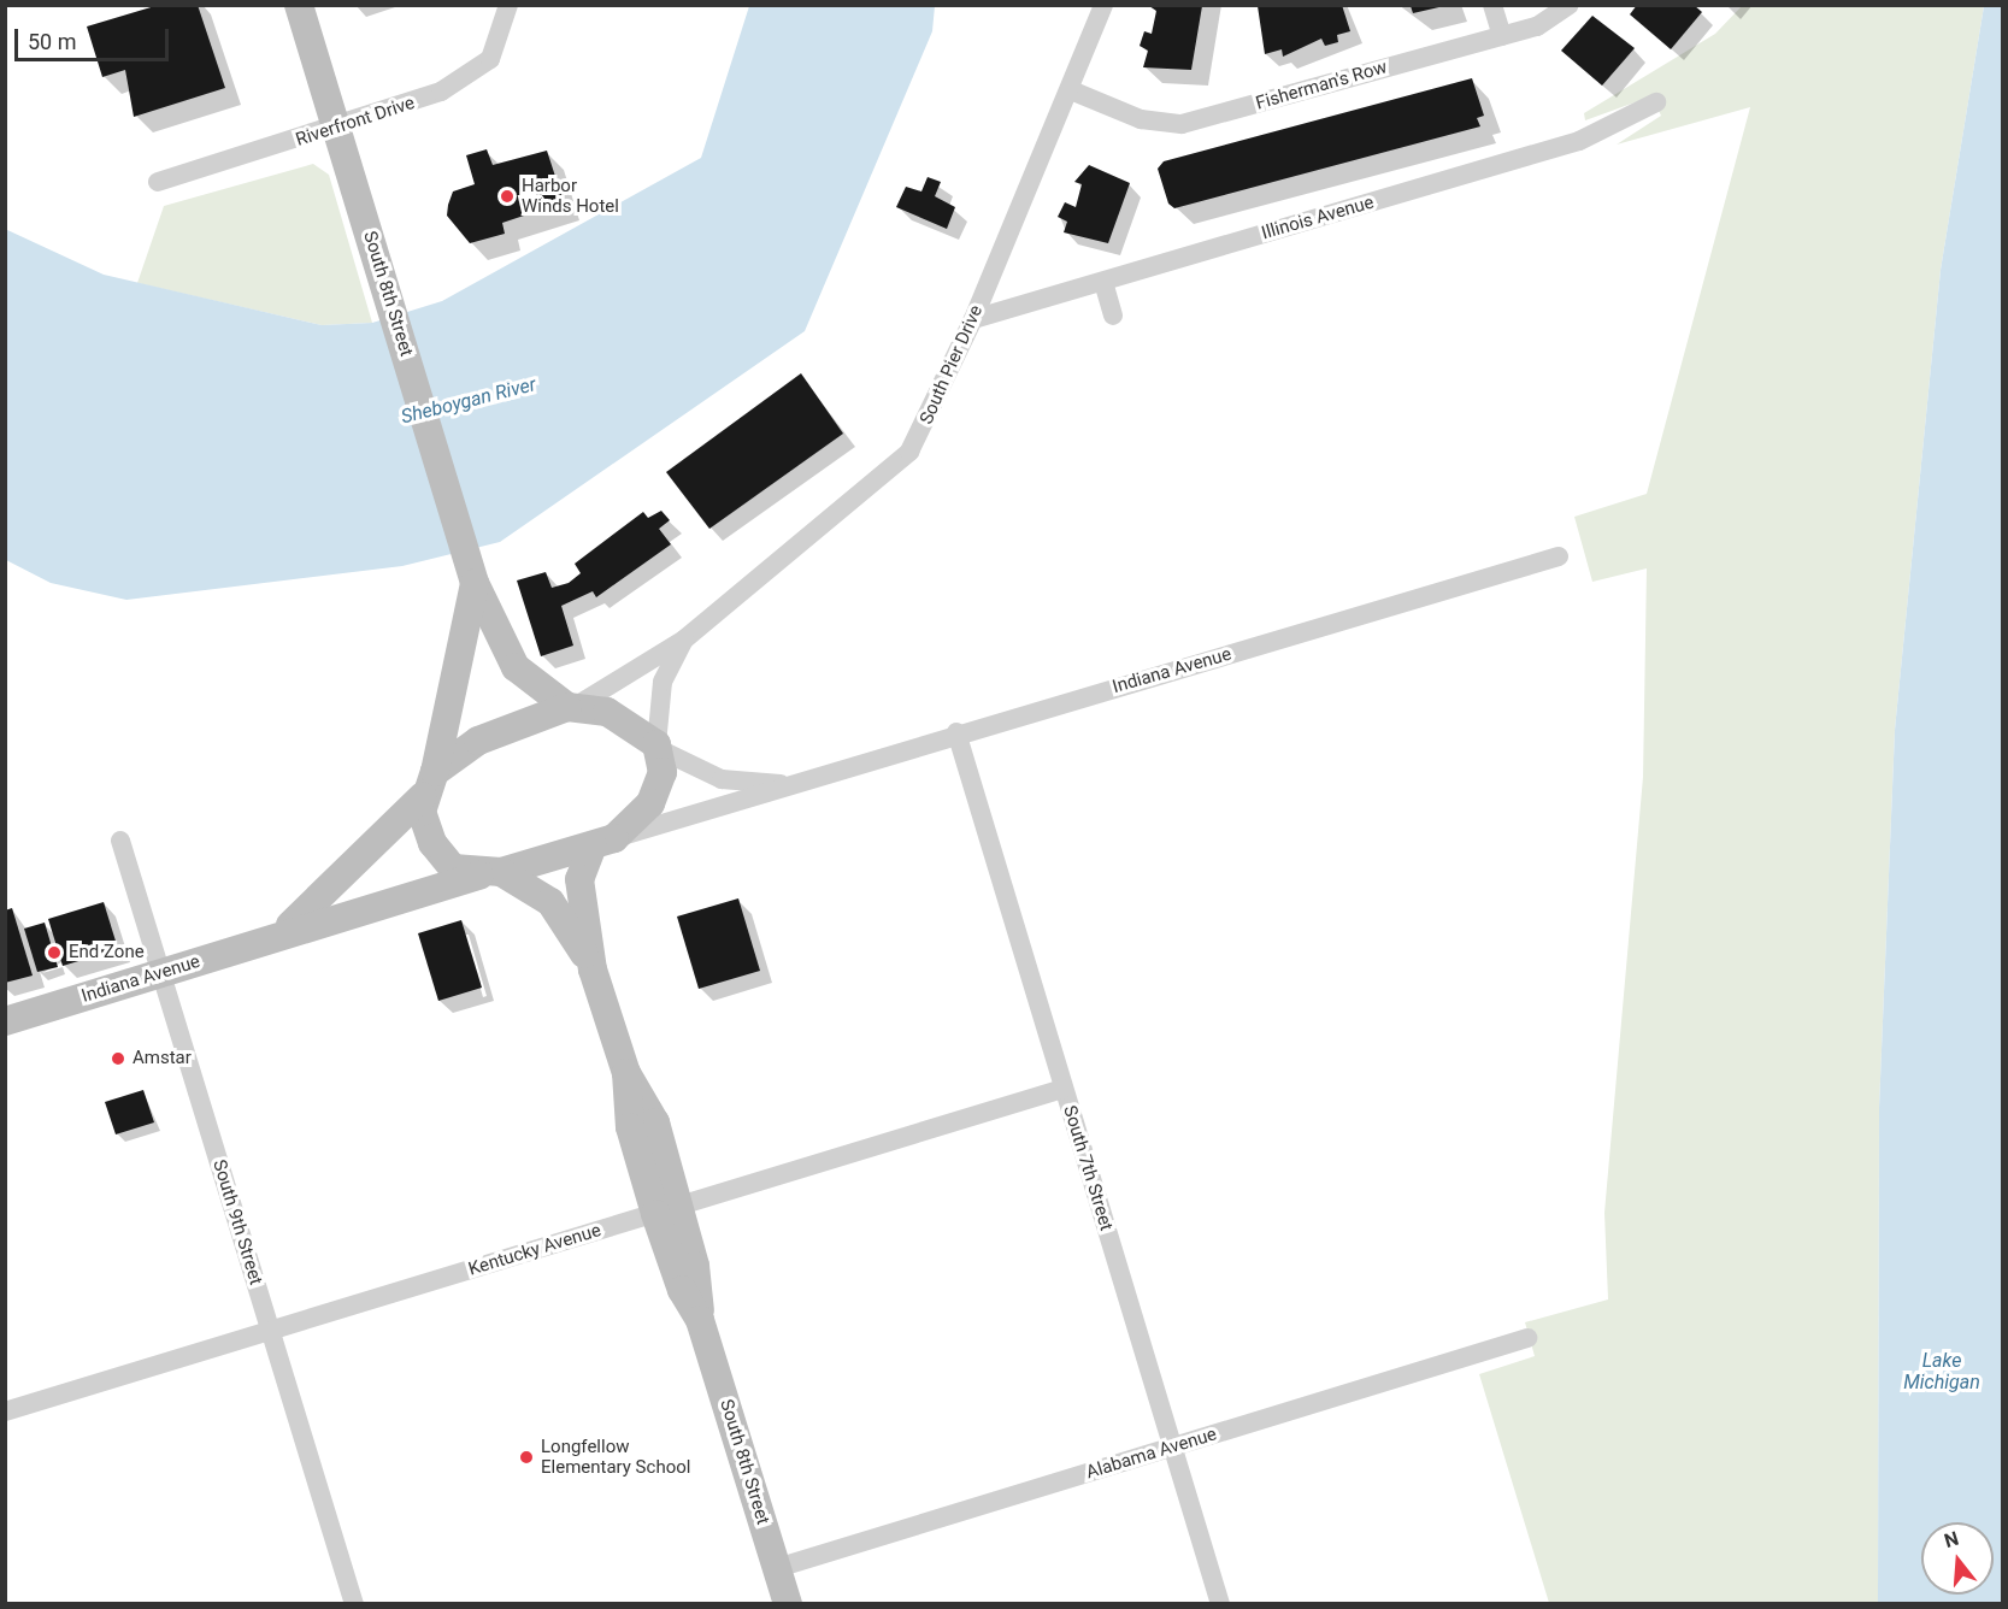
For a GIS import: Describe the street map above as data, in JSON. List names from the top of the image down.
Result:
{
  "streets": {
    "main road": ["South 8th Street", "Indiana Avenue"],
    "street": [
      "Fisherman's Row",
      "Riverfront Drive",
      "Illinois Avenue",
      "South Pier Drive",
      "South 7th Street",
      "South 9th Street",
      "Kentucky Avenue",
      "Alabama Avenue"
    ]
  },
  "crossings": [
    ["Fisherman's Row", "South Pier Drive"],
    ["Riverfront Drive", "South 8th Street"],
    ["Illinois Avenue", "South Pier Drive"],
    ["South 8th Street", "South Pier Drive"],
    ["South 8th Street", "Indiana Avenue"],
    ["South 8th Street", "Kentucky Avenue"],
    ["South 8th Street", "Alabama Avenue"],
    ["South Pier Drive", "Indiana Avenue"],
    ["Indiana Avenue", "South 7th Street"],
    ["Indiana Avenue", "South 9th Street"],
    ["South 7th Street", "Kentucky Avenue"],
    ["South 7th Street", "Alabama Avenue"],
    ["South 9th Street", "Kentucky Avenue"]
  ],
  "water": ["Sheboygan River", "Lake Michigan"],
  "places": [
    "Harbor Winds Hotel",
    "End Zone",
    "Amstar",
    "Longfellow Elementary School"
  ],
  "scale_bar": "50 m",
  "north": "top"
}
